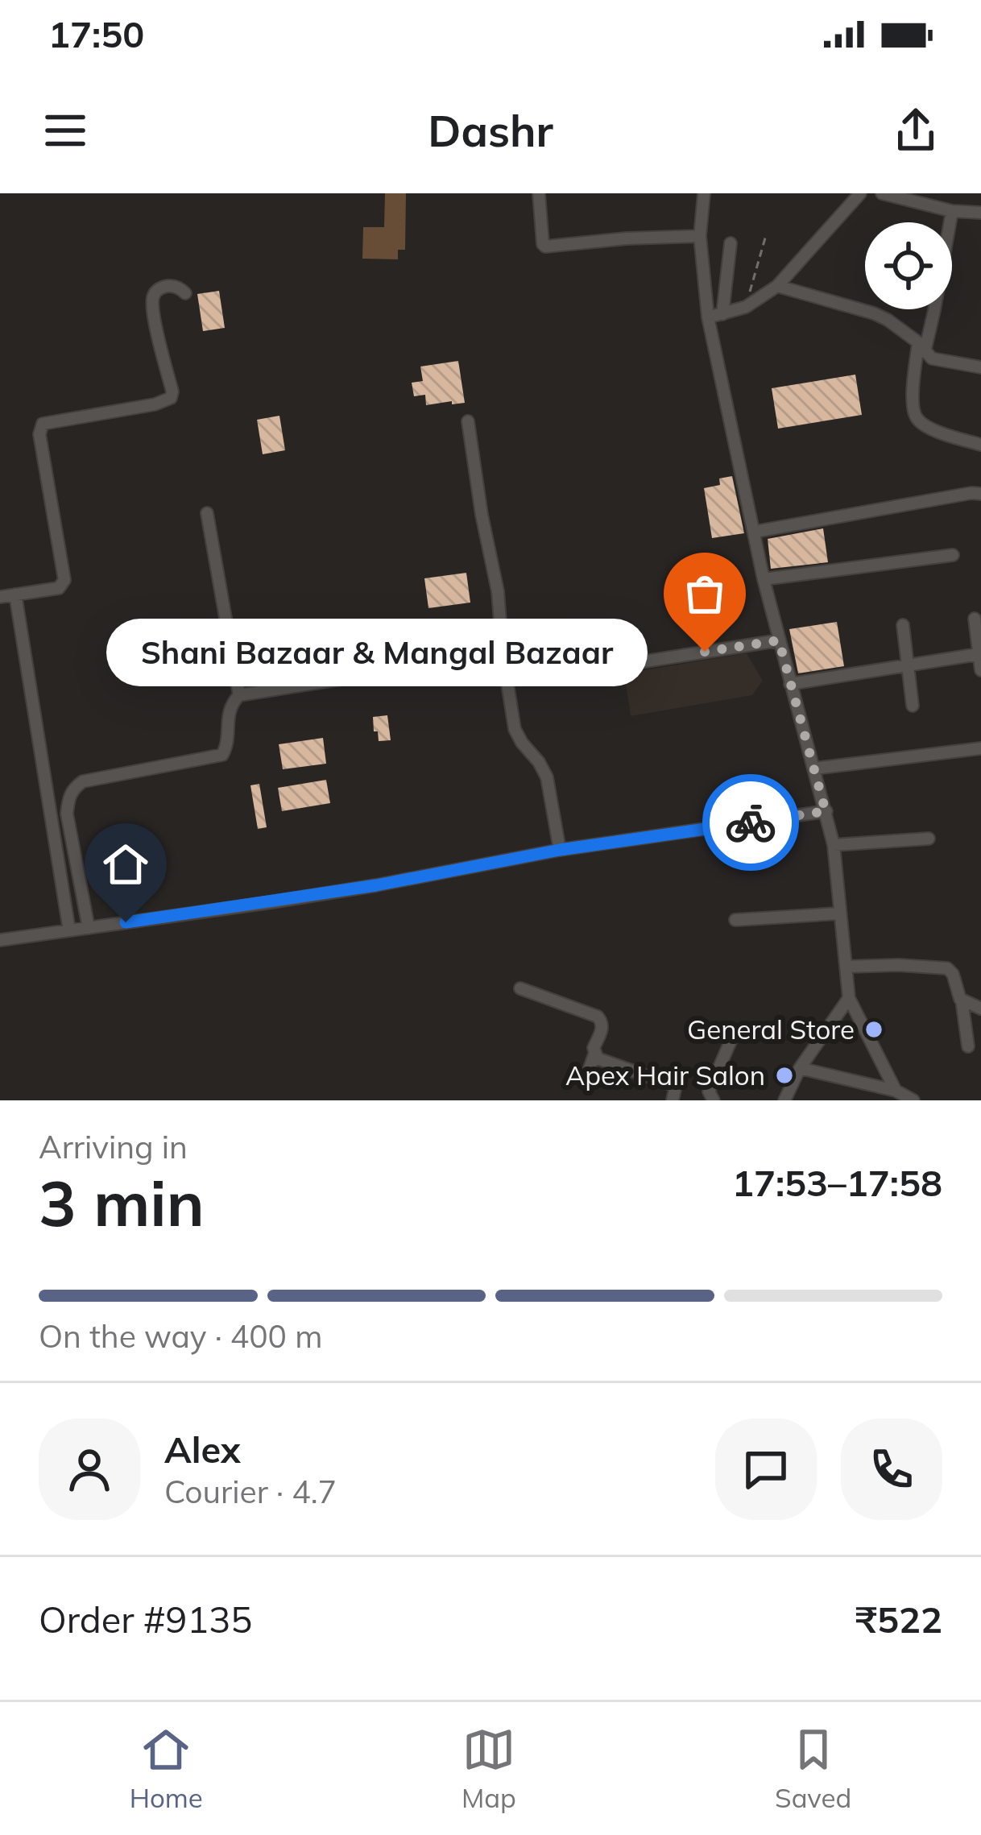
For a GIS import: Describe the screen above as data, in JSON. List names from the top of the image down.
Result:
{
  "places": ["Shani Bazaar & Mangal Bazaar", "General Store", "Apex Hair Salon"],
  "page": {
    "status": "17:50",
    "header": "Dashr",
    "bubble": "Shani Bazaar & Mangal Bazaar",
    "heading": ["3 min", "Arriving in", "17:53–17:58"],
    "panel": [
      "Alex",
      "Courier · 4.7",
      "Order #9135",
      "₹522"
    ],
    "bar": "On the way · 400 m",
    "tabs": ["Home", "Map", "Saved"]
  }
}
